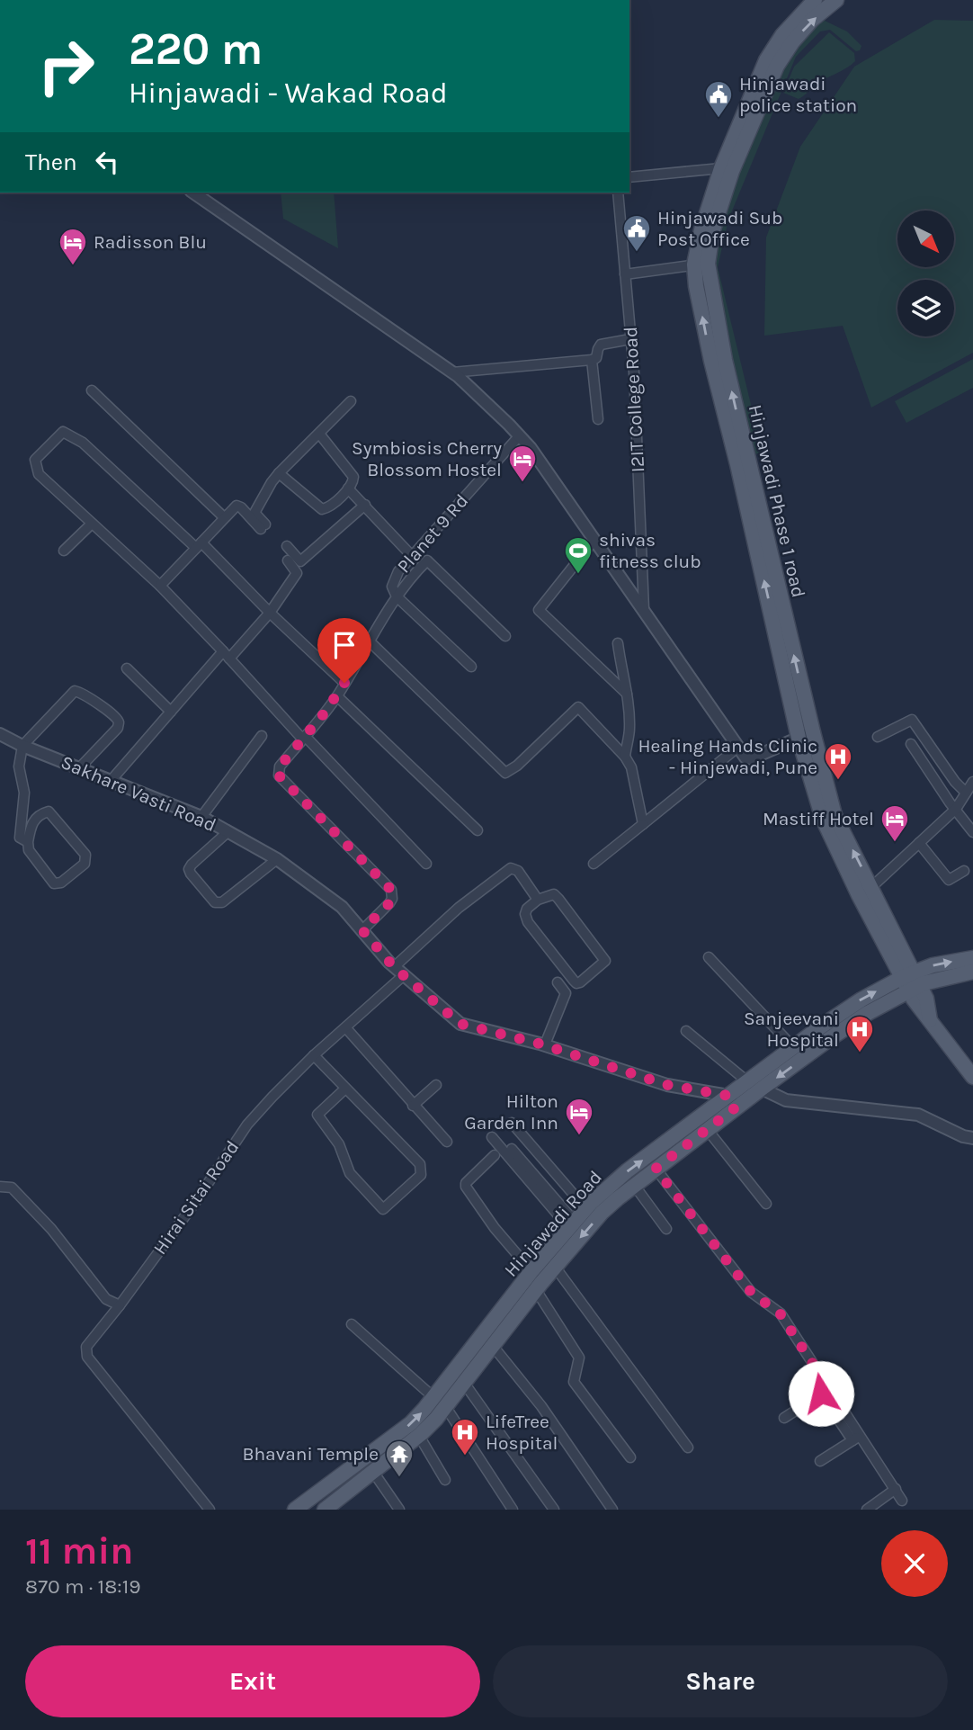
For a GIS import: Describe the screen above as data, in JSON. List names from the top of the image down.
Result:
{
  "streets": {
    "main road": ["Hinjawadi Phase 1 road", "Hinjawadi Road"],
    "street": [
      "I2IT College Road",
      "Planet 9 Rd",
      "Sakhare Vasti Road",
      "Hirai Sitai Road"
    ]
  },
  "crossings": [
    ["Hinjawadi Phase 1 road", "Hinjawadi Road"],
    ["Planet 9 Rd", "Sakhare Vasti Road"],
    ["Sakhare Vasti Road", "Hirai Sitai Road"],
    ["Sakhare Vasti Road", "Hinjawadi Road"]
  ],
  "one_way": ["Hinjawadi Phase 1 road"],
  "places": {
    "public building": ["Hinjawadi police station", "Hinjawadi Sub Post Office"],
    "hotel": [
      "Radisson Blu",
      "Symbiosis Cherry Blossom Hostel",
      "Mastiff Hotel",
      "Hilton Garden Inn"
    ],
    "sports": ["shivas fitness club"],
    "hospital": ["Healing Hands Clinic - Hinjewadi, Pune", "Sanjeevani Hospital", "LifeTree Hospital"],
    "temple": ["Bhavani Temple"]
  },
  "north": "bottom right",
  "page": {
    "turn": ["220 m", "Hinjawadi - Wakad Road"],
    "then": "Then",
    "heading": ["11 min", "870 m · 18:19"],
    "buttons": ["Exit", "Share"]
  }
}
